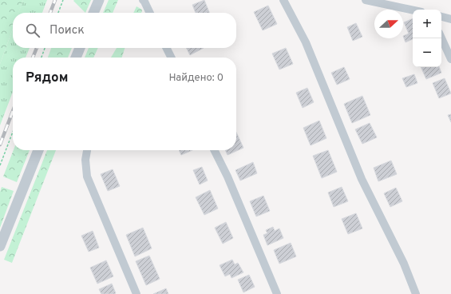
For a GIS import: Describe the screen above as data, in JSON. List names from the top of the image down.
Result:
{
  "north": "right",
  "page": {
    "map_buttons": ["+", "−"],
    "search": "Поиск",
    "heading": ["Рядом", "Найдено: 0"]
  }
}
